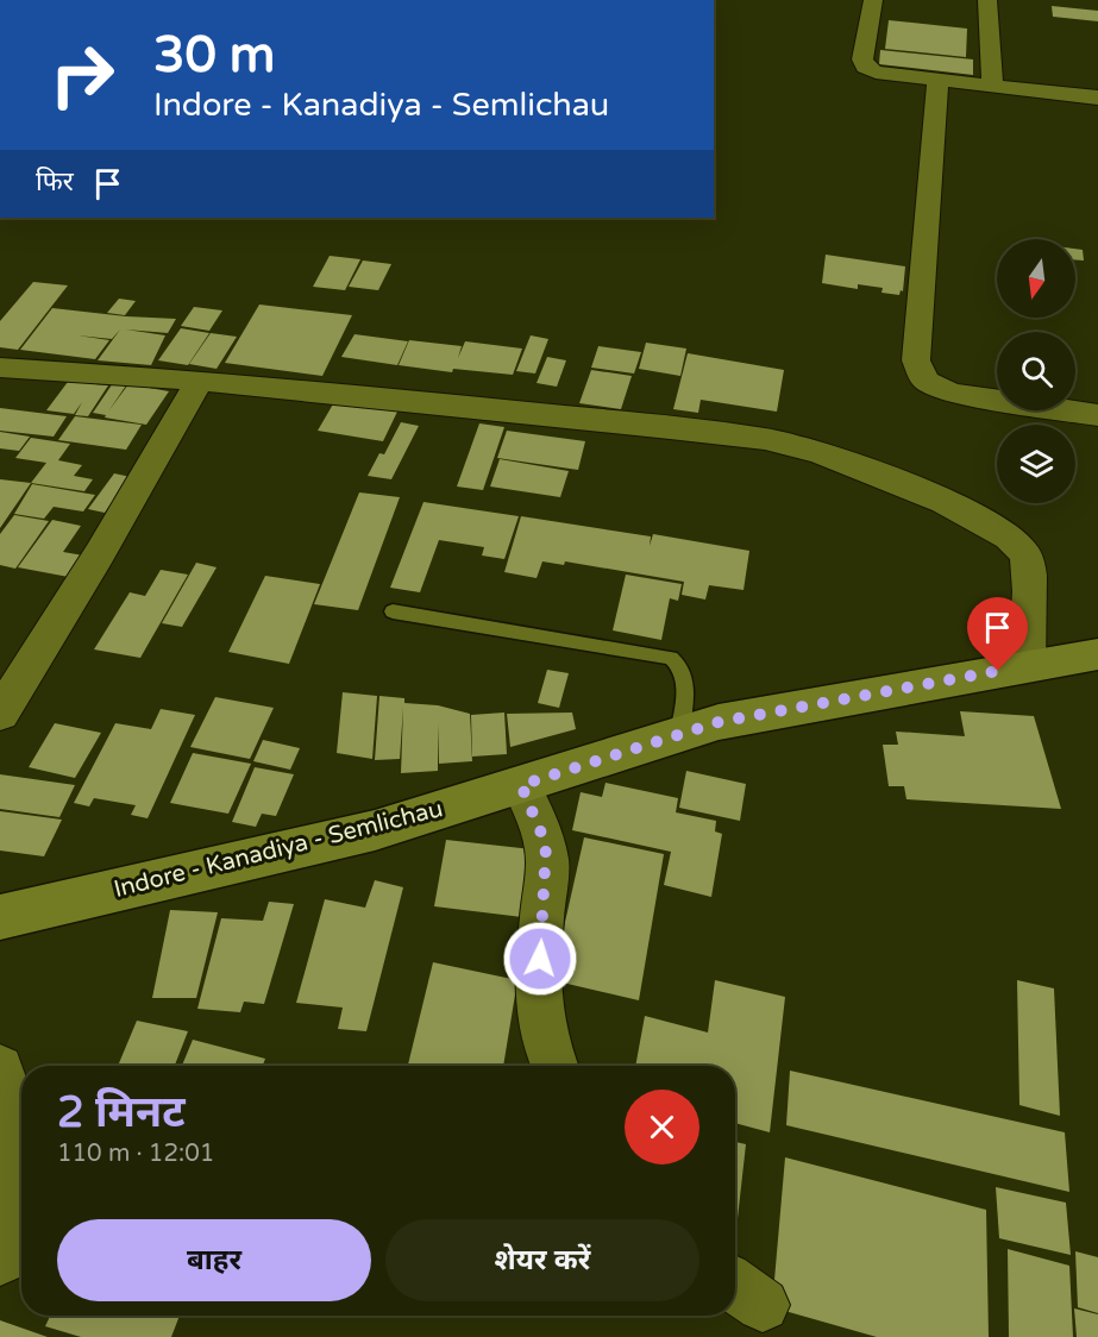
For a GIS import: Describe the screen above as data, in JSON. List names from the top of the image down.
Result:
{
  "streets": {
    "main road": ["Indore - Kanadiya - Semlichau"]
  },
  "north": "bottom",
  "page": {
    "turn": ["30 m", "Indore - Kanadiya - Semlichau"],
    "then": "फिर",
    "heading": ["2 मिनट", "110 m · 12:01"],
    "buttons": ["बाहर", "शेयर करें"]
  }
}
